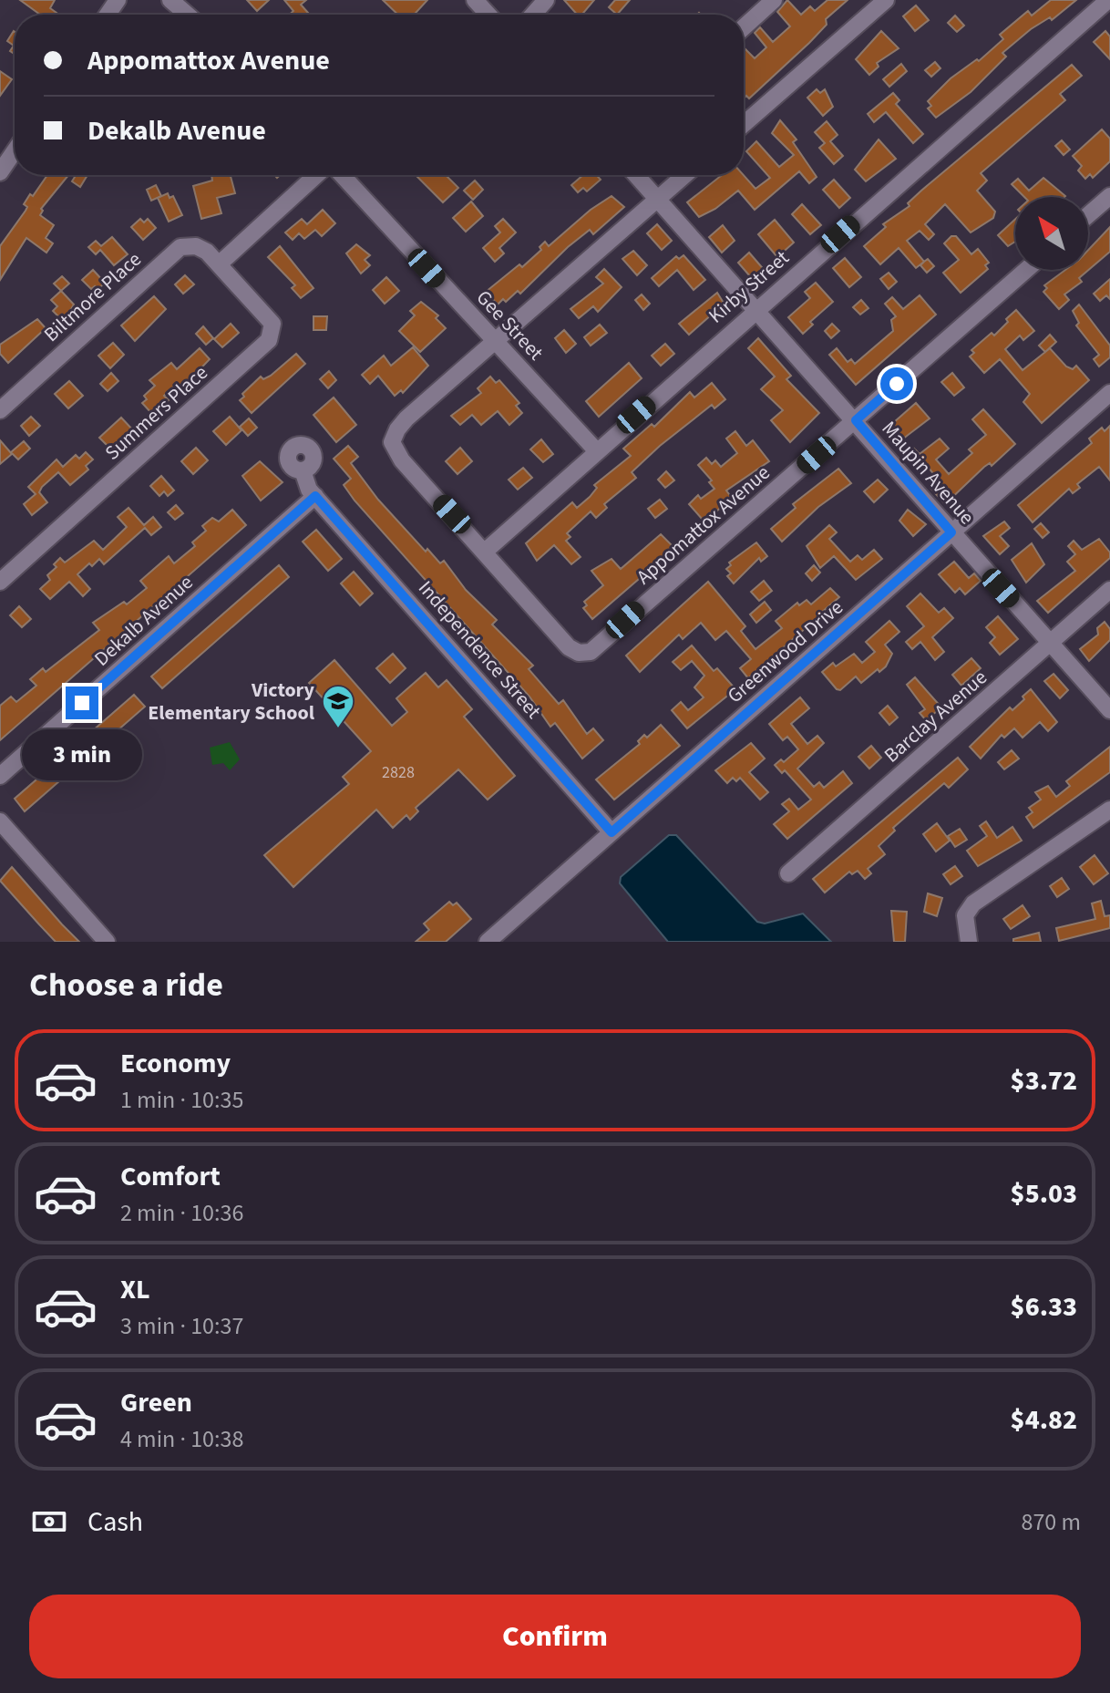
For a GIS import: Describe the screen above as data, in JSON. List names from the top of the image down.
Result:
{
  "streets": {
    "street": [
      "Kirby Street",
      "Biltmore Place",
      "Gee Street",
      "Summers Place",
      "Maupin Avenue",
      "Appomattox Avenue",
      "Dekalb Avenue",
      "Independence Street",
      "Greenwood Drive",
      "Barclay Avenue"
    ]
  },
  "crossings": [
    ["Kirby Street", "Gee Street"],
    ["Kirby Street", "Maupin Avenue"],
    ["Kirby Street", "Appomattox Avenue"],
    ["Biltmore Place", "Summers Place"],
    ["Maupin Avenue", "Appomattox Avenue"],
    ["Maupin Avenue", "Greenwood Drive"],
    ["Maupin Avenue", "Barclay Avenue"],
    ["Dekalb Avenue", "Independence Street"],
    ["Independence Street", "Greenwood Drive"]
  ],
  "places": {
    "school or university": ["Victory Elementary School"]
  },
  "house_numbers": ["2828"],
  "north": "top left",
  "page": {
    "banner": ["Appomattox Avenue", "Dekalb Avenue"],
    "bubble": "3 min",
    "heading": "Choose a ride",
    "list": [
      {
        "name": "Economy",
        "note": "1 min · 10:35",
        "value": "$3.72"
      },
      {
        "name": "Comfort",
        "note": "2 min · 10:36",
        "value": "$5.03"
      },
      {
        "name": "XL",
        "note": "3 min · 10:37",
        "value": "$6.33"
      },
      {
        "name": "Green",
        "note": "4 min · 10:38",
        "value": "$4.82"
      }
    ],
    "pay": ["Cash", "870 m"],
    "buttons": "Confirm"
  }
}
